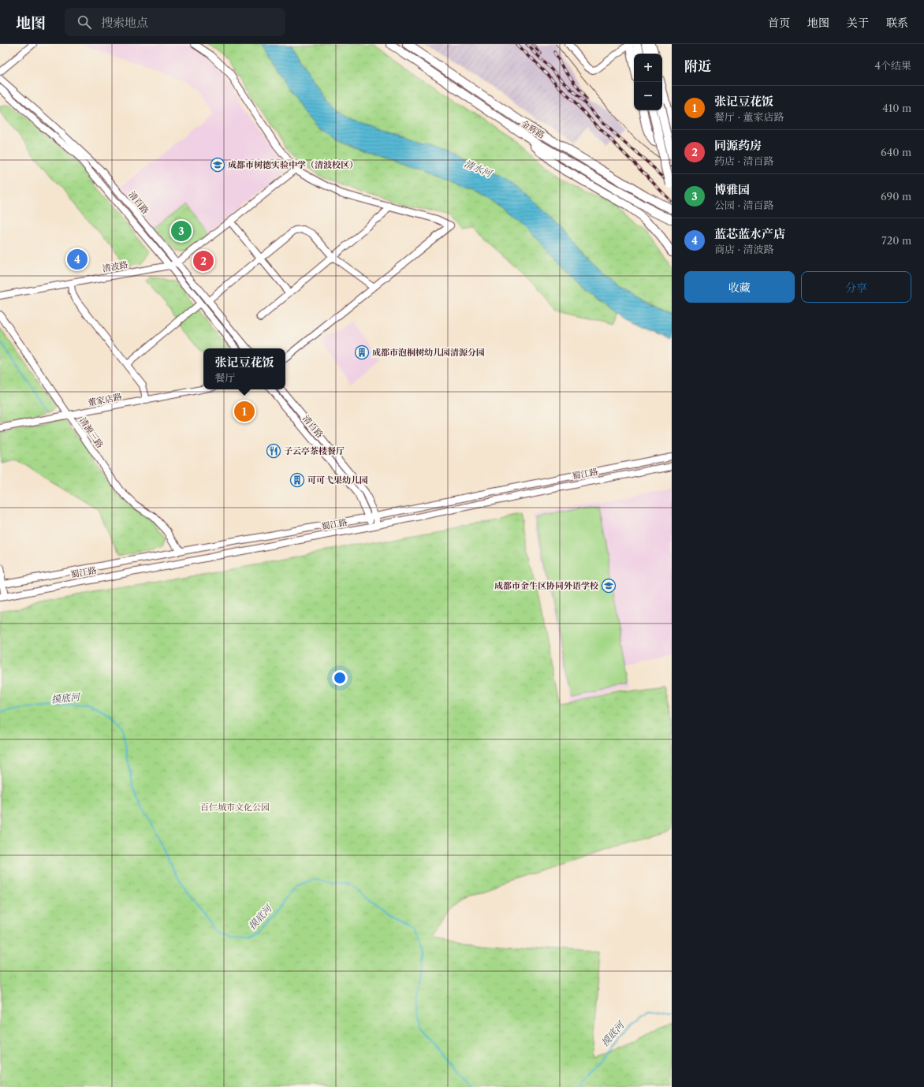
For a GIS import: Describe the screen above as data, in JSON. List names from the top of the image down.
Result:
{
  "streets": {
    "main road": ["金辉路"],
    "street": [
      "清百路",
      "清波路",
      "董家店路",
      "清源三路",
      "蜀江路"
    ]
  },
  "crossings": [
    ["清百路", "清波路"],
    ["清百路", "蜀江路"],
    ["董家店路", "清源三路"],
    ["清源三路", "蜀江路"]
  ],
  "water": ["清水河", "摸底河"],
  "parks": ["百仁城市文化公园"],
  "places": {
    "school or university": ["成都市树德实验中学（清波校区）", "成都市金牛区协同外语学校"],
    "building": ["成都市泡桐树幼儿园清源分园", "可可弋果幼儿园"],
    "restaurant": ["子云亭茶楼餐厅"]
  },
  "page": {
    "header": "地图",
    "search": "搜索地点",
    "nav": [
      "首页",
      "地图",
      "关于",
      "联系"
    ],
    "heading": ["附近", "4个结果"],
    "map_buttons": ["+", "−"],
    "list": [
      {
        "mark": "1",
        "name": "张记豆花饭",
        "note": "餐厅 · 董家店路",
        "value": "410 m"
      },
      {
        "mark": "2",
        "name": "同源药房",
        "note": "药店 · 清百路",
        "value": "640 m"
      },
      {
        "mark": "3",
        "name": "博雅园",
        "note": "公园 · 清百路",
        "value": "690 m"
      },
      {
        "mark": "4",
        "name": "蓝芯蓝水产店",
        "note": "商店 · 清波路",
        "value": "720 m"
      }
    ],
    "pins": [
      "3",
      "4",
      "2",
      "1"
    ],
    "buttons": ["收藏", "分享"],
    "popup": ["张记豆花饭", "餐厅"]
  }
}
